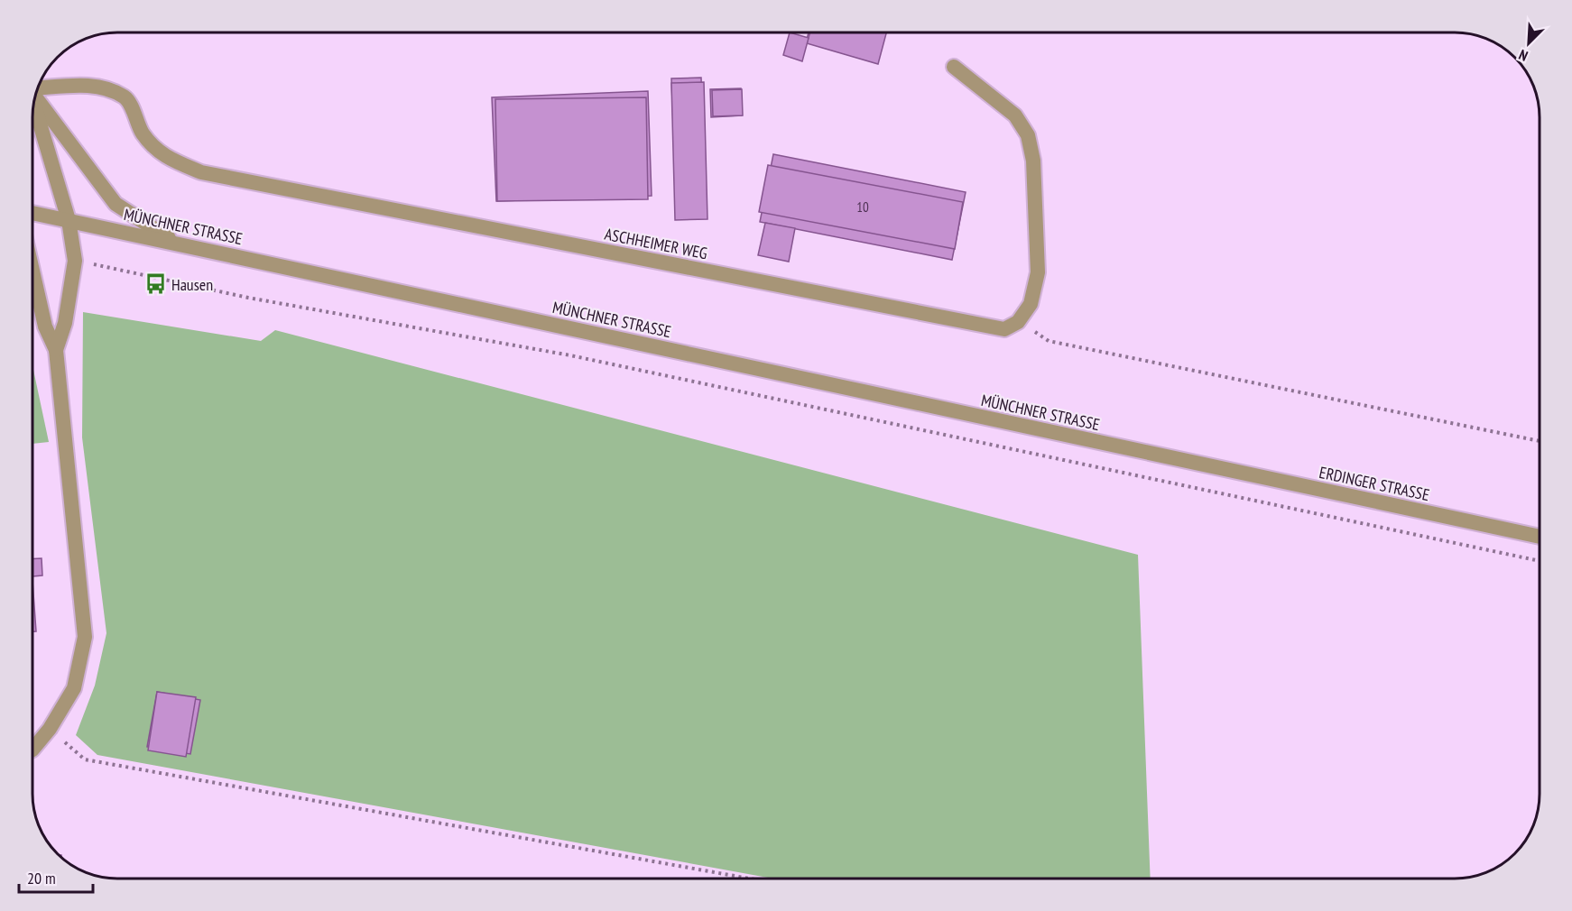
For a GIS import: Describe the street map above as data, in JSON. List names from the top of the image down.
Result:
{
  "streets": {
    "street": ["MÜNCHNER STRASSE", "ASCHHEIMER WEG", "ERDINGER STRASSE"]
  },
  "crossings": [
    ["MÜNCHNER STRASSE", "ERDINGER STRASSE"]
  ],
  "places": {
    "bus stop": ["Hausen"]
  },
  "house_numbers": ["10"],
  "scale_bar": "20 m",
  "north": "bottom left"
}
